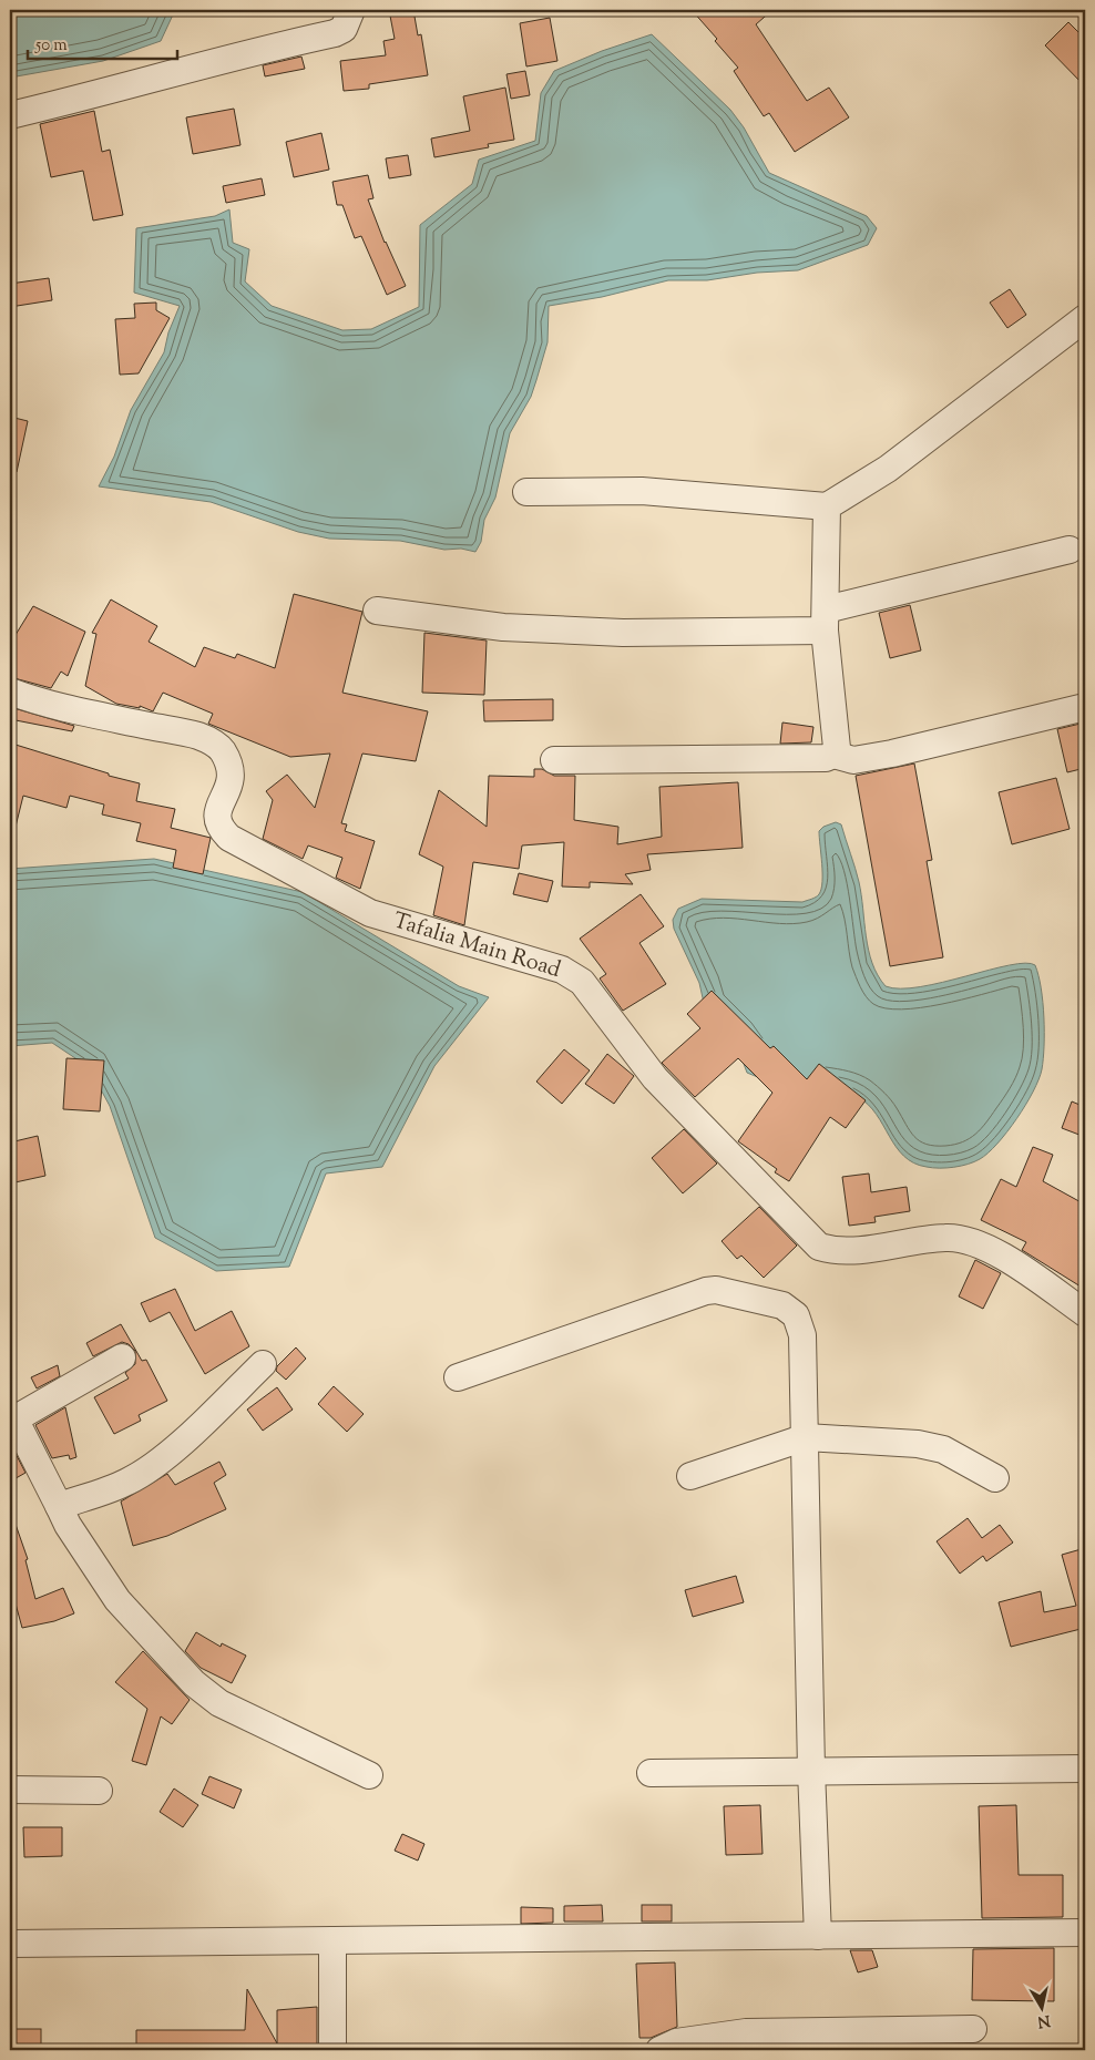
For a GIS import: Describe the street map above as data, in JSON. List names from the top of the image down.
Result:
{
  "streets": {
    "street": ["Tafalia Main Road"]
  },
  "scale_bar": "50 m",
  "north": "bottom"
}
